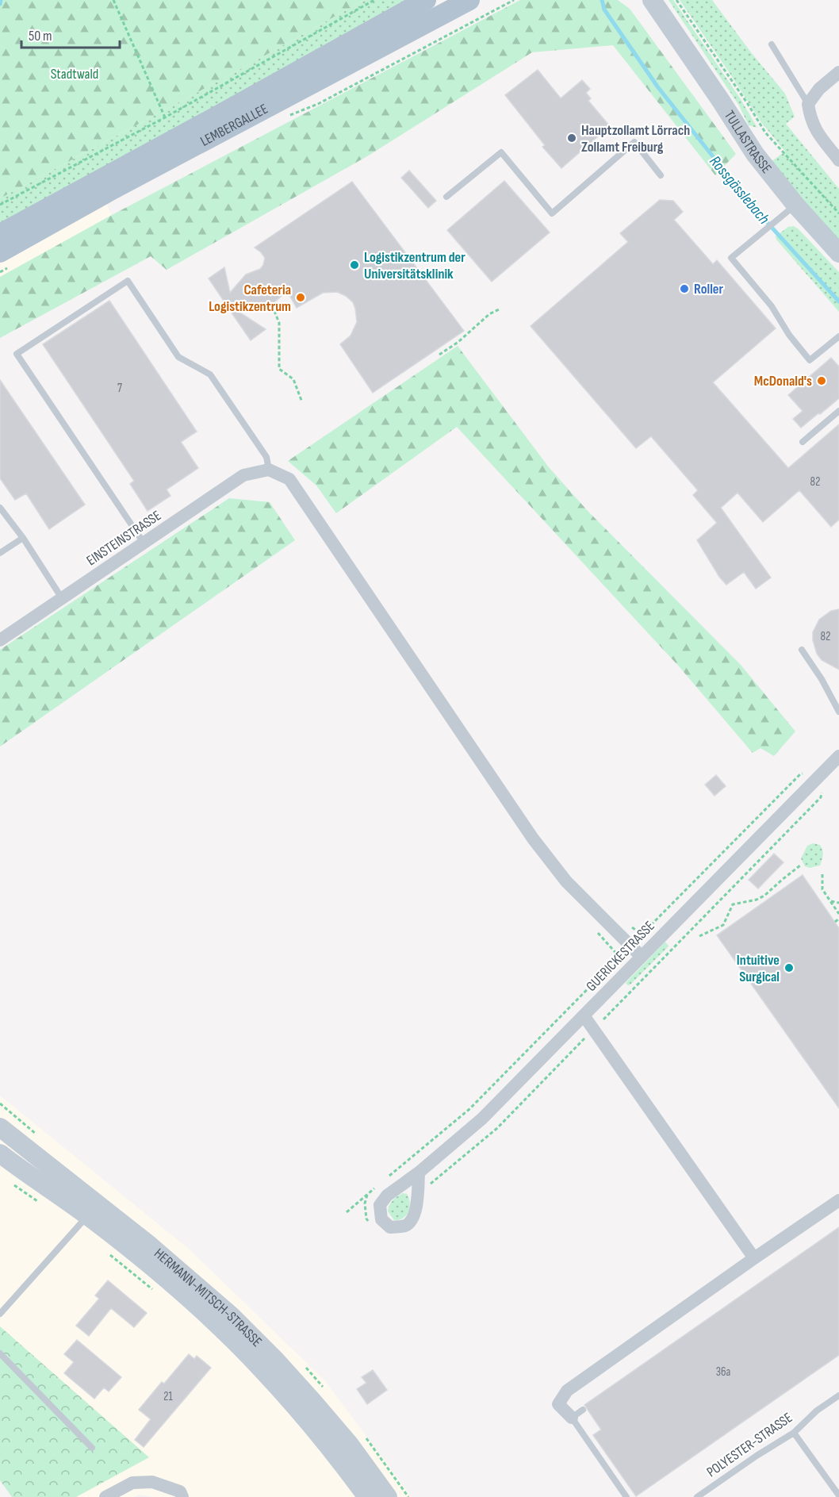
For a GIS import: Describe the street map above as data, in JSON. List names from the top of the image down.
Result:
{
  "streets": {
    "main road": ["LEMBERGALLEE", "TULLASTRASSE", "HERMANN-MITSCH-STRASSE"],
    "street": ["EINSTEINSTRASSE", "GUERICKESTRASSE"],
    "lane": ["POLYESTER-STRASSE"]
  },
  "water": ["Rossgässlebach"],
  "parks": ["Stadtwald"],
  "places": [
    "Hauptzollamt Lörrach Zollamt Freiburg",
    "Logistikzentrum der Universitätsklinik",
    "Roller",
    "Cafeteria Logistikzentrum",
    "McDonald's",
    "Intuitive Surgical"
  ],
  "house_numbers": [
    "7",
    "82",
    "82",
    "36a",
    "21"
  ],
  "scale_bar": "50 m"
}
